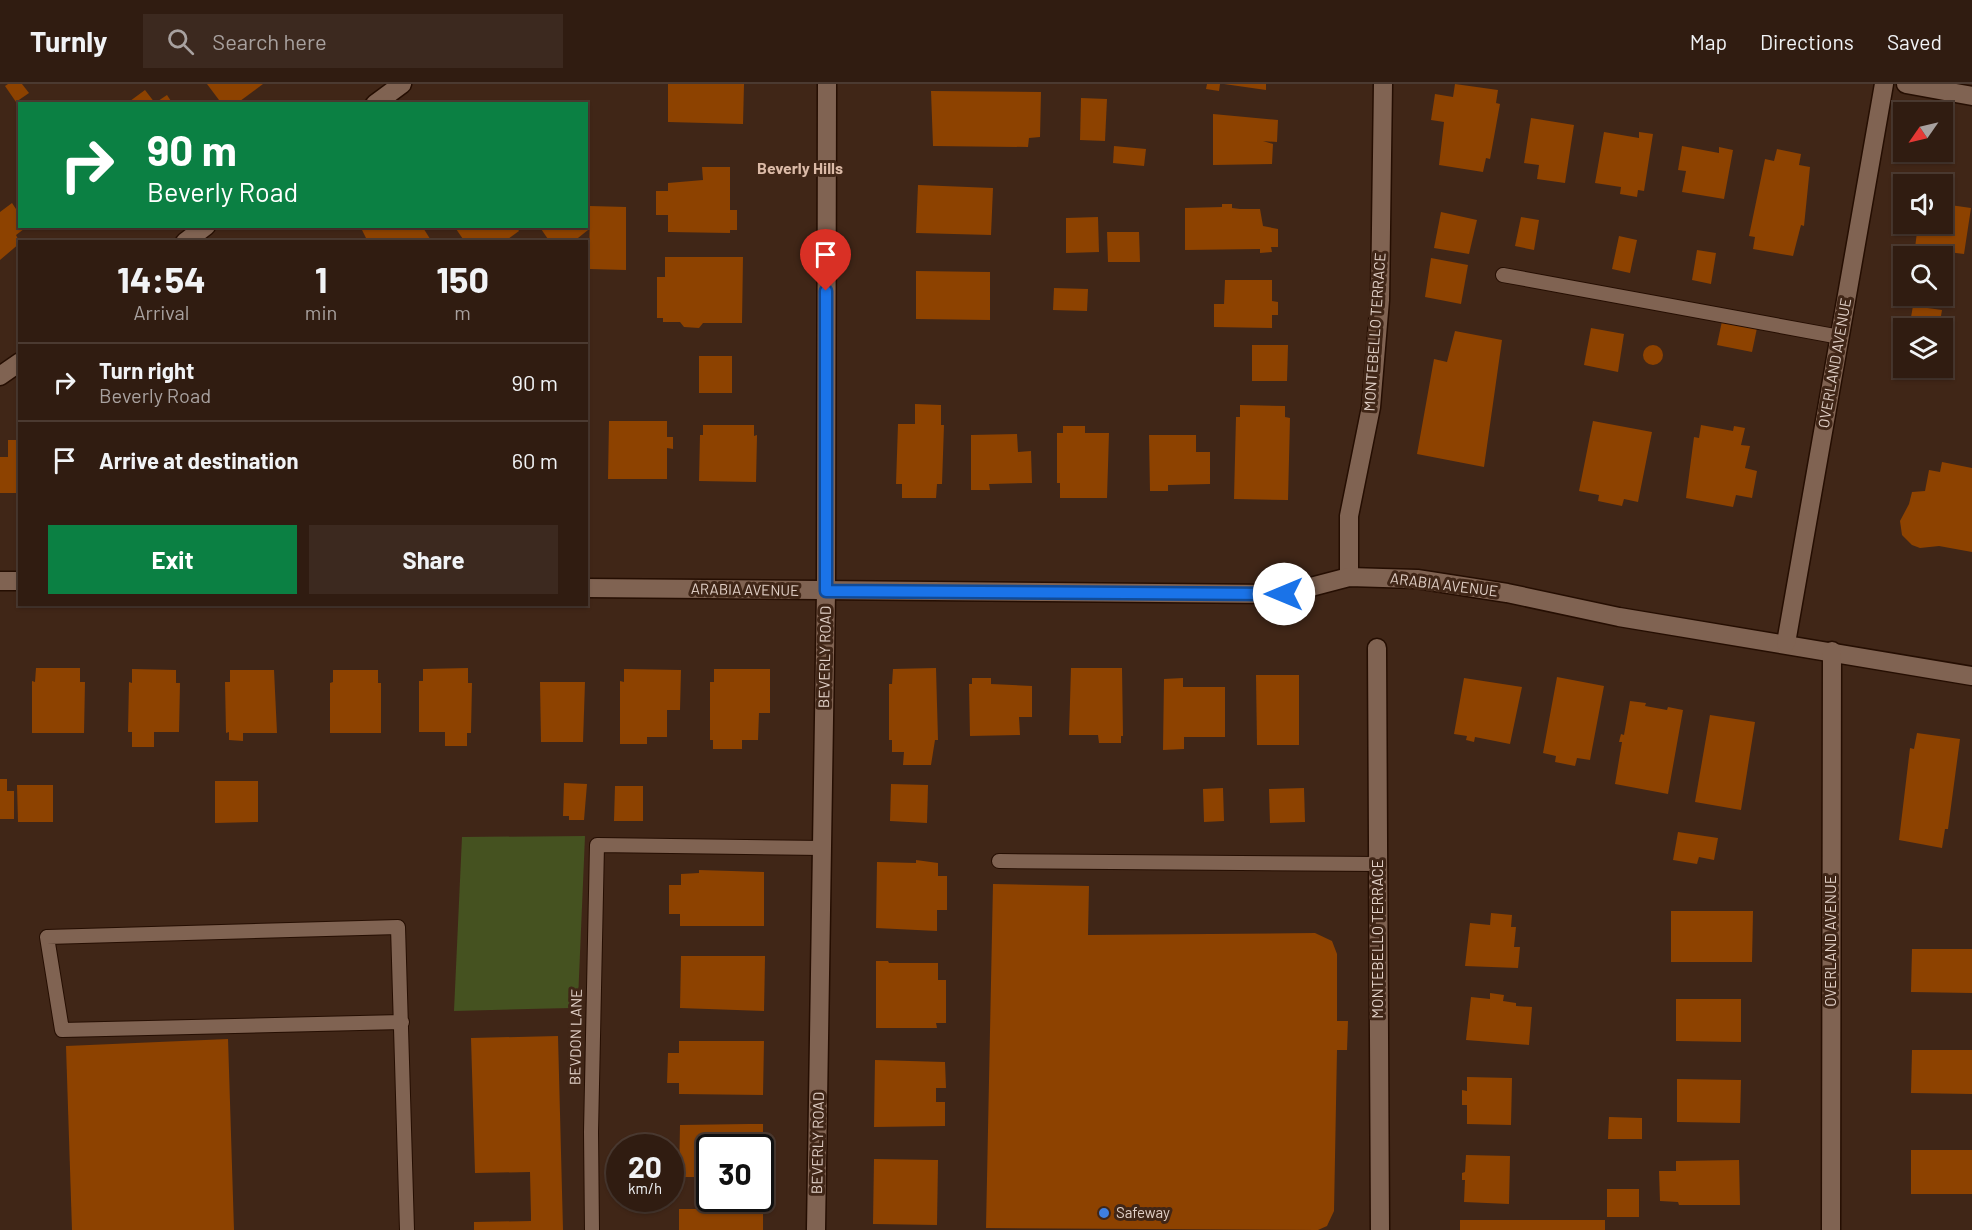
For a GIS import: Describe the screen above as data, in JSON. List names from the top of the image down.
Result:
{
  "streets": {
    "street": [
      "MONTEBELLO TERRACE",
      "OVERLAND AVENUE",
      "ARABIA AVENUE",
      "BEVERLY ROAD"
    ],
    "lane": ["BEVDON LANE"]
  },
  "crossings": [
    ["MONTEBELLO TERRACE", "ARABIA AVENUE"],
    ["OVERLAND AVENUE", "ARABIA AVENUE"],
    ["ARABIA AVENUE", "BEVERLY ROAD"],
    ["BEVERLY ROAD", "BEVDON LANE"]
  ],
  "districts": ["Beverly Hills"],
  "places": ["Safeway"],
  "north": "bottom left",
  "page": {
    "header": "Turnly",
    "search": "Search here",
    "nav": ["Map", "Directions", "Saved"],
    "turn": ["90 m", "Beverly Road"],
    "eta": [
      "14:54",
      "Arrival",
      "1",
      "min",
      "150",
      "m"
    ],
    "list": [
      {
        "name": "Turn right",
        "note": "Beverly Road",
        "value": "90 m"
      },
      {
        "name": "Arrive at destination",
        "value": "60 m"
      }
    ],
    "buttons": ["Exit", "Share"],
    "speed": "20 km/h",
    "limit": "30"
  }
}
